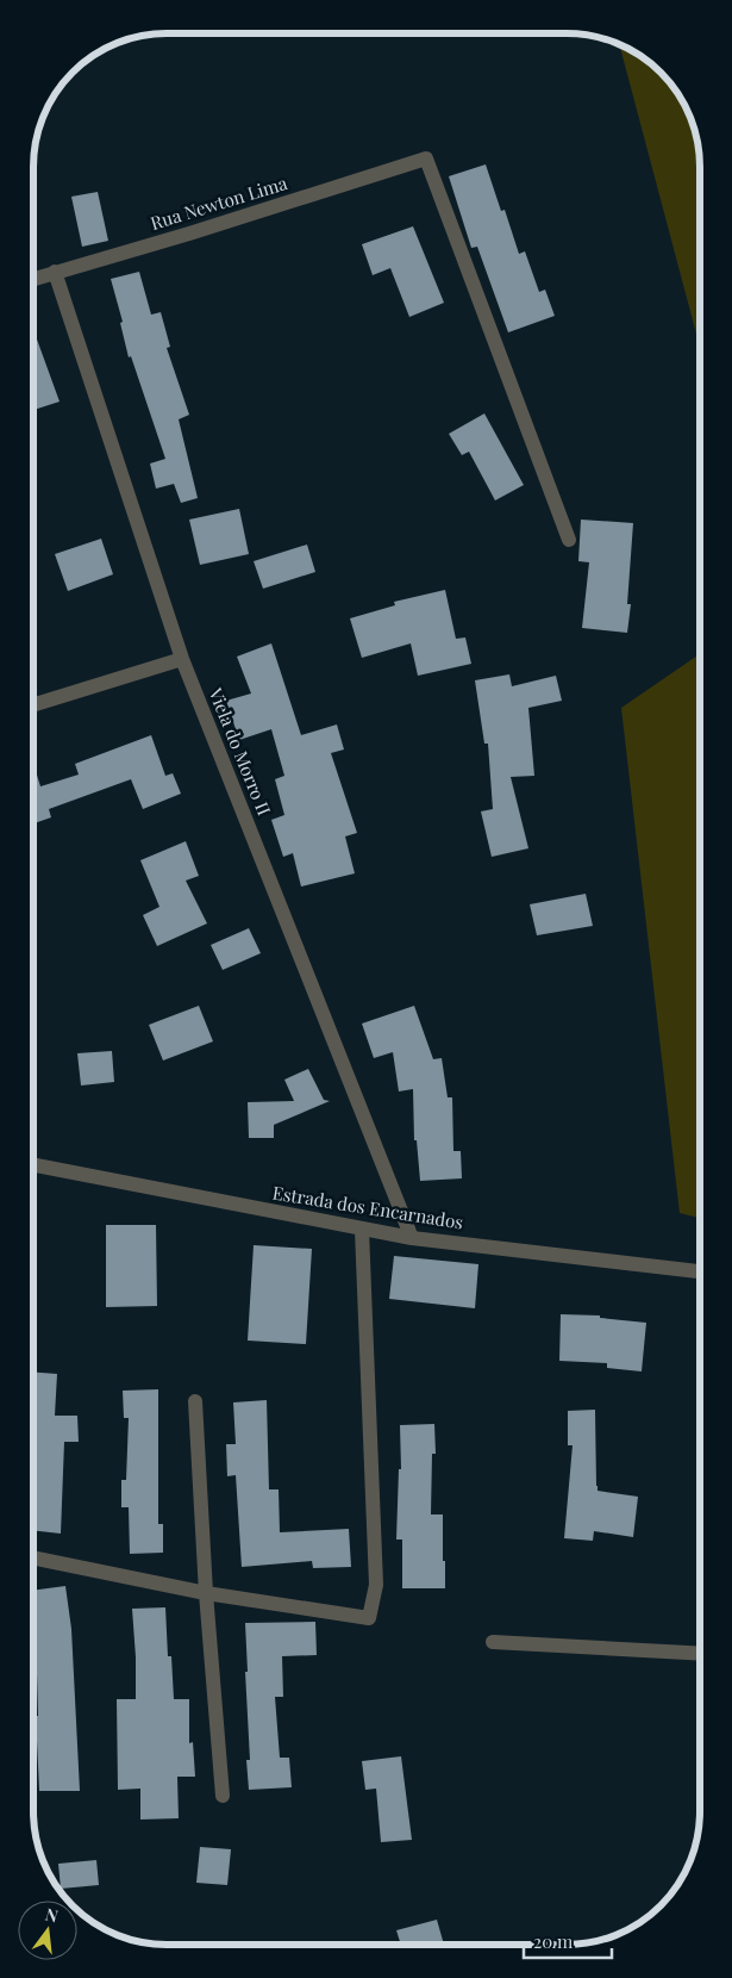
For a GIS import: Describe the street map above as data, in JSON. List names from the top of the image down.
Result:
{
  "streets": {
    "street": ["Rua Newton Lima", "Viela do Morro II", "Estrada dos Encarnados"]
  },
  "crossings": [
    ["Rua Newton Lima", "Viela do Morro II"],
    ["Viela do Morro II", "Estrada dos Encarnados"]
  ],
  "scale_bar": "20 m",
  "north": "top"
}
